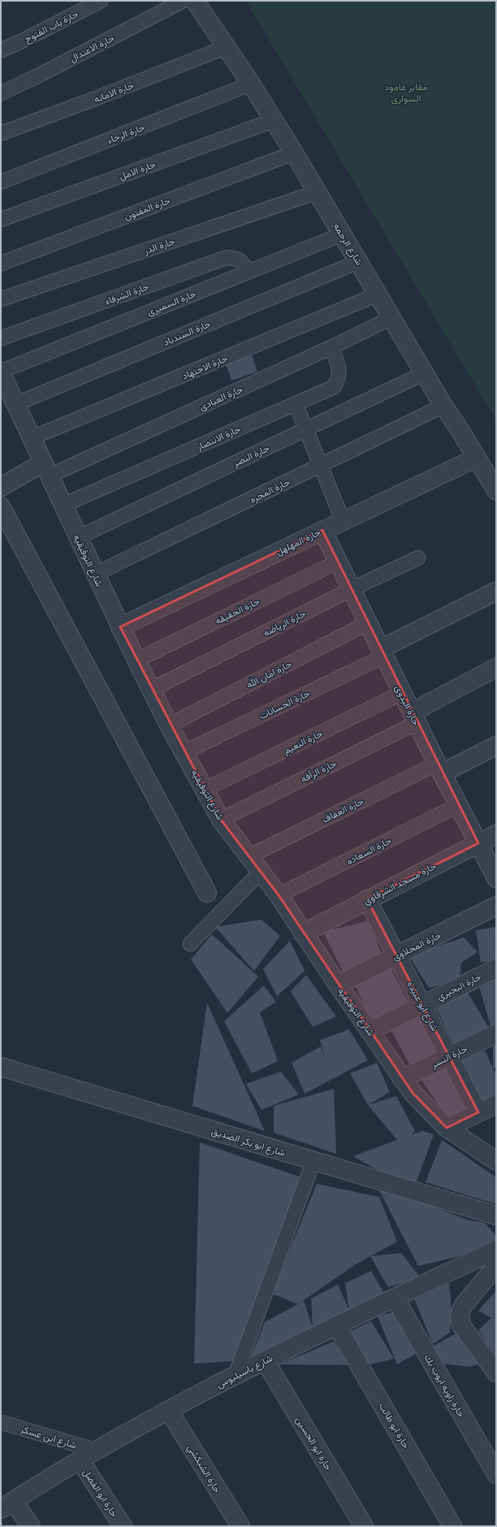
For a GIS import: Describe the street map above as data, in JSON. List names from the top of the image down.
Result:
{
  "streets": {
    "street": [
      "شارع الرحمه",
      "حارة المهلهل",
      "شارع التوفيقيه",
      "حارة الحسانات",
      "حارة البدوى",
      "حارة العفاف",
      "حارة مسجد الشرقاوي",
      "حارة المحلاوى",
      "حارة البحيري",
      "شارع ابو عبيده",
      "حارة النسر",
      "شارع ابو بكر الصديق",
      "شارع باسيليوس",
      "حارة زاويه ايوب بك",
      "حارة ابو طالب",
      "حارة ابو الحسين",
      "حارة الشبكشي",
      "حارة ابو الفضل"
    ],
    "lane": [
      "حارة باب الفتوح",
      "حارة الاعتدال",
      "حارة الامانه",
      "حارة الرجاء",
      "حارة الامل",
      "حارة المفتون",
      "حارة الدر",
      "حارة الشرفاء",
      "حارة السميرى",
      "حارة السندباد",
      "حارة الاجتهاد",
      "حارة العبادى",
      "حارة الانتصار",
      "حارة النصر",
      "حارة المجره",
      "حارة الحقيقه",
      "حارة الرياضه",
      "حارة امان الله",
      "حارة النعيم",
      "حارة الرأفه",
      "حارة السعاده",
      "شارع ابن عسكر"
    ]
  },
  "crossings": [
    ["حارة الامانه", "شارع الرحمه"],
    ["حارة الرجاء", "شارع الرحمه"],
    ["حارة الامل", "شارع الرحمه"],
    ["حارة المفتون", "شارع الرحمه"],
    ["شارع الرحمه", "حارة الدر"],
    ["شارع الرحمه", "حارة السميرى"],
    ["شارع الرحمه", "حارة السندباد"],
    ["شارع الرحمه", "حارة الاجتهاد"],
    ["شارع الرحمه", "حارة العبادى"],
    ["شارع الرحمه", "حارة النصر"],
    ["شارع الرحمه", "حارة المجره"],
    ["شارع الرحمه", "حارة المهلهل"],
    ["حارة الشرفاء", "حارة السميرى"],
    ["حارة السميرى", "شارع التوفيقيه"],
    ["حارة السندباد", "شارع التوفيقيه"],
    ["حارة الاجتهاد", "شارع التوفيقيه"],
    ["حارة العبادى", "حارة الانتصار"],
    ["حارة العبادى", "شارع التوفيقيه"],
    ["حارة الانتصار", "شارع التوفيقيه"],
    ["حارة النصر", "شارع التوفيقيه"],
    ["حارة المجره", "شارع التوفيقيه"],
    ["حارة المهلهل", "شارع التوفيقيه"],
    ["حارة المهلهل", "حارة البدوى"],
    ["شارع التوفيقيه", "حارة الحقيقه"],
    ["شارع التوفيقيه", "حارة الرياضه"],
    ["شارع التوفيقيه", "حارة امان الله"],
    ["شارع التوفيقيه", "حارة الحسانات"],
    ["شارع التوفيقيه", "حارة النعيم"],
    ["شارع التوفيقيه", "حارة الرأفه"],
    ["شارع التوفيقيه", "حارة العفاف"],
    ["شارع التوفيقيه", "حارة السعاده"],
    ["شارع التوفيقيه", "حارة مسجد الشرقاوي"],
    ["شارع التوفيقيه", "حارة المحلاوى"],
    ["شارع التوفيقيه", "حارة البحيري"],
    ["شارع التوفيقيه", "حارة النسر"],
    ["حارة الحقيقه", "حارة البدوى"],
    ["حارة الرياضه", "حارة البدوى"],
    ["حارة امان الله", "حارة البدوى"],
    ["حارة الحسانات", "حارة البدوى"],
    ["حارة البدوى", "حارة النعيم"],
    ["حارة البدوى", "حارة الرأفه"],
    ["حارة البدوى", "حارة العفاف"],
    ["حارة البدوى", "حارة السعاده"],
    ["حارة البدوى", "حارة مسجد الشرقاوي"],
    ["حارة مسجد الشرقاوي", "شارع ابو عبيده"],
    ["حارة المحلاوى", "شارع ابو عبيده"],
    ["حارة البحيري", "شارع ابو عبيده"],
    ["شارع ابو عبيده", "حارة النسر"],
    ["شارع باسيليوس", "حارة زاويه ايوب بك"],
    ["شارع باسيليوس", "حارة ابو طالب"],
    ["شارع باسيليوس", "شارع ابن عسكر"],
    ["شارع باسيليوس", "حارة ابو الحسين"],
    ["شارع باسيليوس", "حارة الشبكشي"],
    ["شارع باسيليوس", "حارة ابو الفضل"]
  ],
  "parks": ["مقابر عامود السوارى"]
}
